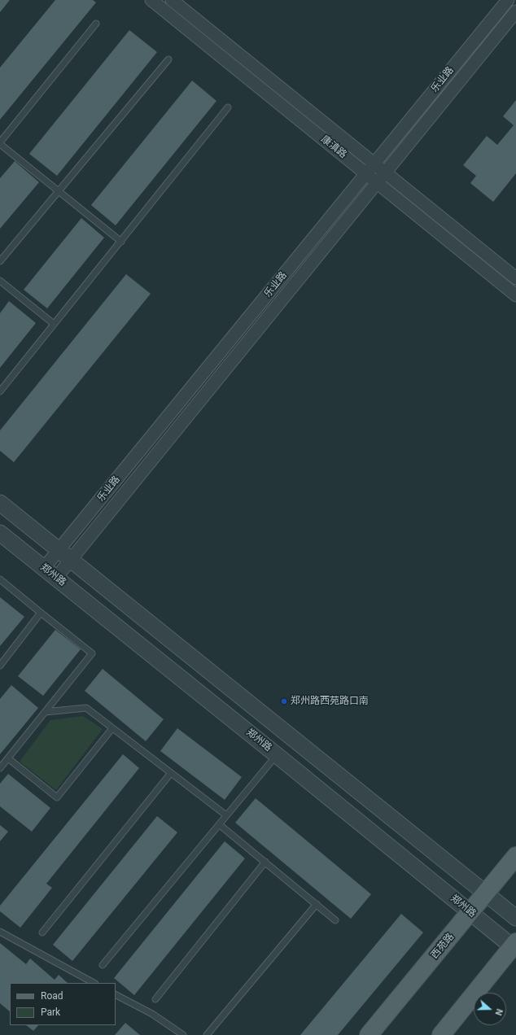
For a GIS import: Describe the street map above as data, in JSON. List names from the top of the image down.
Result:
{
  "streets": {
    "main road": ["西苑路"],
    "street": ["乐业路", "康滇路", "郑州路"]
  },
  "crossings": [
    ["乐业路", "康滇路"],
    ["乐业路", "郑州路"],
    ["郑州路", "西苑路"]
  ],
  "places": ["郑州路西苑路口南"],
  "legend": ["Road", "Park"],
  "north": "right"
}
